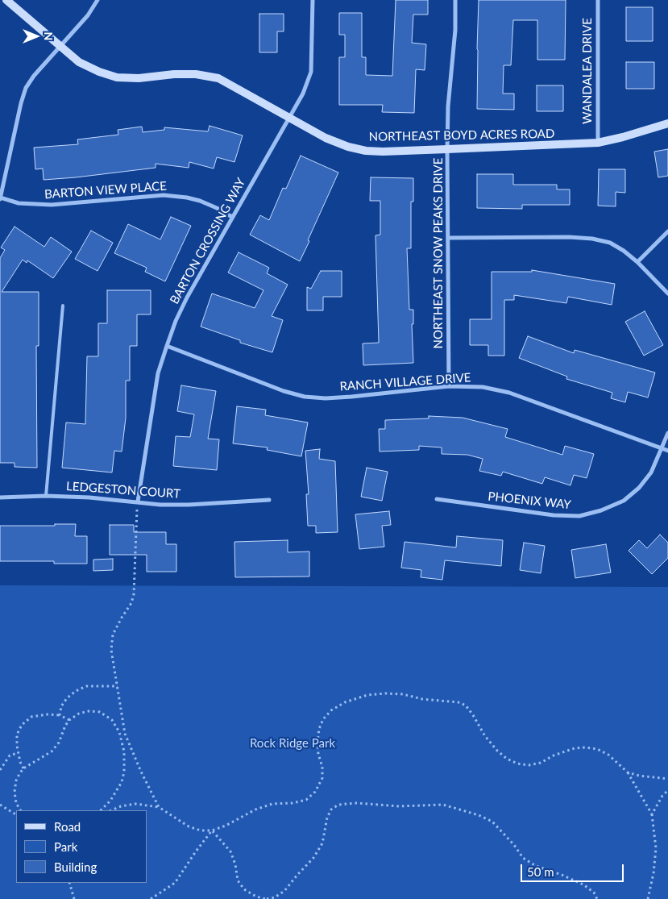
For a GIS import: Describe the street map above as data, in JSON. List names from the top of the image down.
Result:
{
  "streets": {
    "street": [
      "WANDALEA DRIVE",
      "NORTHEAST BOYD ACRES ROAD",
      "BARTON VIEW PLACE",
      "BARTON CROSSING WAY",
      "NORTHEAST SNOW PEAKS DRIVE",
      "RANCH VILLAGE DRIVE",
      "LEDGESTON COURT",
      "PHOENIX WAY"
    ]
  },
  "crossings": [
    ["WANDALEA DRIVE", "NORTHEAST BOYD ACRES ROAD"],
    ["NORTHEAST BOYD ACRES ROAD", "BARTON CROSSING WAY"],
    ["NORTHEAST BOYD ACRES ROAD", "NORTHEAST SNOW PEAKS DRIVE"],
    ["BARTON VIEW PLACE", "BARTON CROSSING WAY"],
    ["BARTON CROSSING WAY", "RANCH VILLAGE DRIVE"],
    ["BARTON CROSSING WAY", "LEDGESTON COURT"],
    ["NORTHEAST SNOW PEAKS DRIVE", "RANCH VILLAGE DRIVE"],
    ["RANCH VILLAGE DRIVE", "PHOENIX WAY"]
  ],
  "parks": ["Rock Ridge Park"],
  "legend": ["Road", "Park", "Building"],
  "scale_bar": "50 m",
  "north": "right"
}
